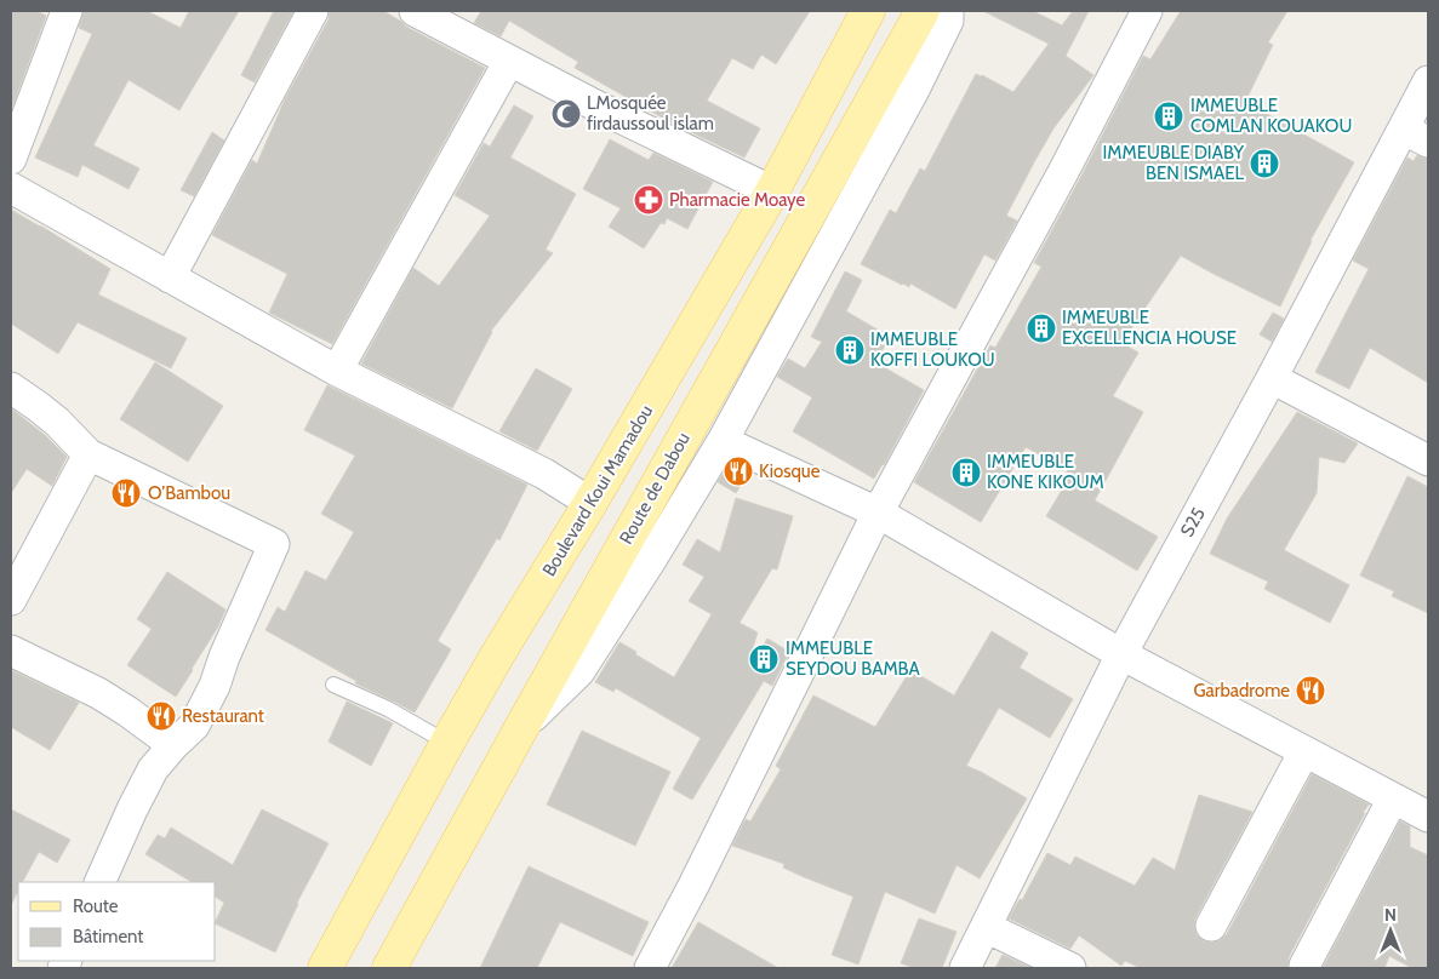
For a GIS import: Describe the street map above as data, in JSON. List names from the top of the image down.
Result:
{
  "streets": {
    "main road": ["Route de Dabou", "Boulevard Koui Mamadou"],
    "street": ["S25"]
  },
  "places": {
    "mosque": ["LMosquée firdaussoul islam"],
    "building": [
      "IMMEUBLE COMLAN KOUAKOU",
      "IMMEUBLE DIABY BEN ISMAEL",
      "IMMEUBLE EXCELLENCIA HOUSE",
      "IMMEUBLE KOFFI LOUKOU",
      "IMMEUBLE KONE KIKOUM",
      "IMMEUBLE SEYDOU BAMBA"
    ],
    "pharmacy": ["Pharmacie Moaye"],
    "restaurant": [
      "Kiosque",
      "O’Bambou",
      "Garbadrome",
      "Restaurant"
    ]
  },
  "legend": ["Route", "Bâtiment"],
  "north": "top"
}
